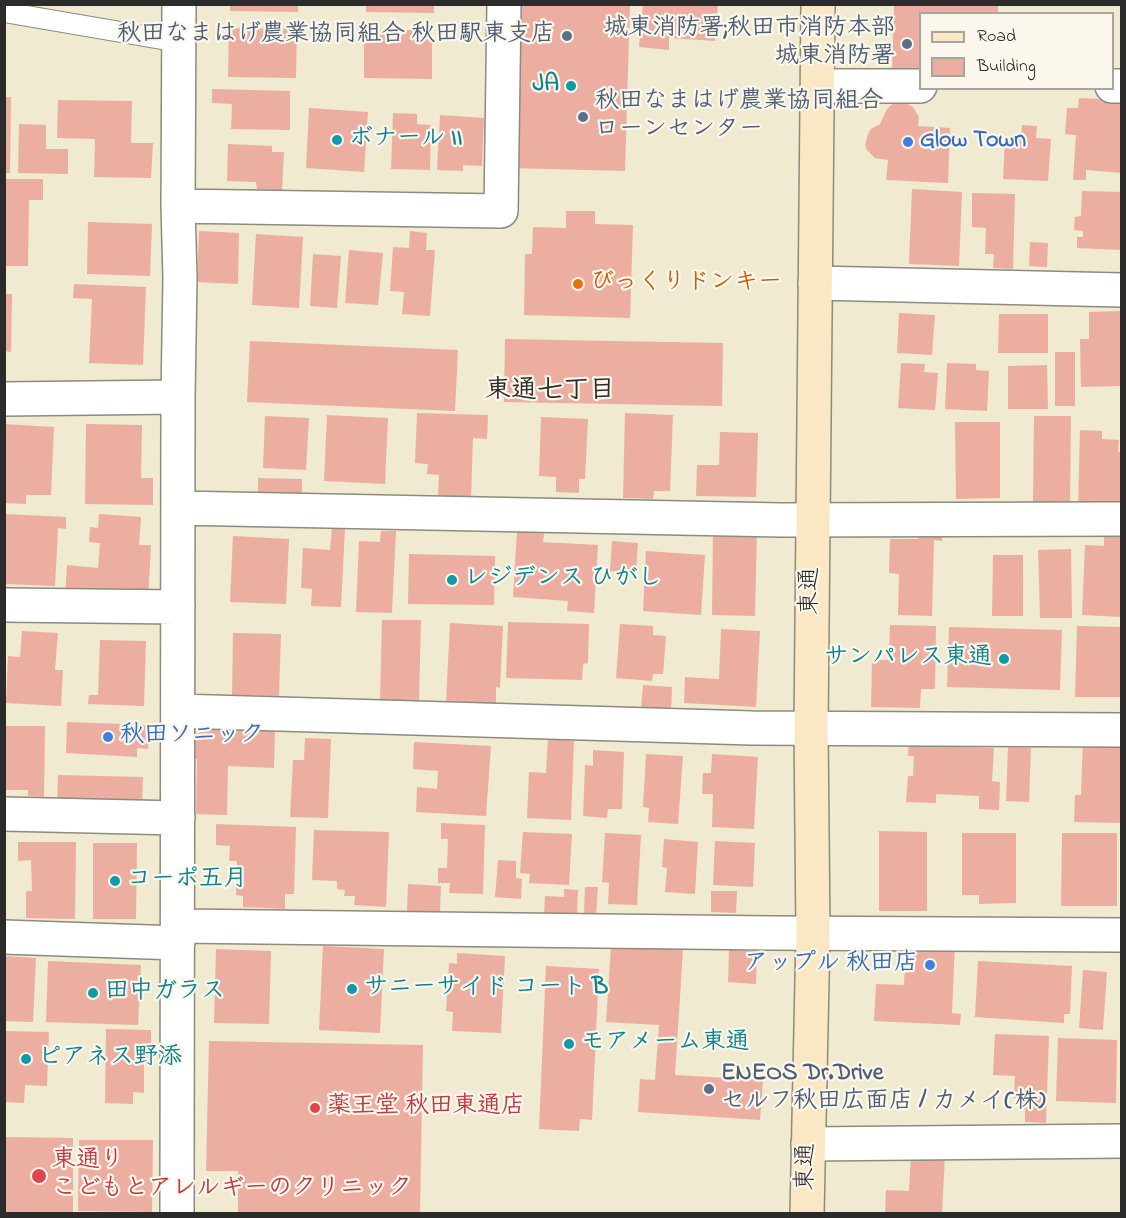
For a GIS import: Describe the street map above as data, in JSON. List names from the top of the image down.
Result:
{
  "streets": {
    "street": ["東通"]
  },
  "districts": ["東通七丁目"],
  "places": [
    "秋田なまはげ農業協同組合 秋田駅東支店",
    "城東消防署;秋田市消防本部 城東消防署",
    "JA",
    "秋田なまはげ農業協同組合 ローンセンター",
    "ボナール II",
    "Glow Town",
    "びっくりドンキー",
    "レジデンス ひがし",
    "サンパレス東通",
    "秋田ソニック",
    "コーポ五月",
    "アップル 秋田店",
    "サニーサイド コート B",
    "田中ガラス",
    "モアメーム東通",
    "ピアネス野添",
    "ENEOS Dr.Drive セルフ秋田広面店 / カメイ(株)",
    "薬王堂 秋田東通店",
    "東通り こどもとアレルギーのクリニック"
  ],
  "legend": ["Road", "Building"]
}
